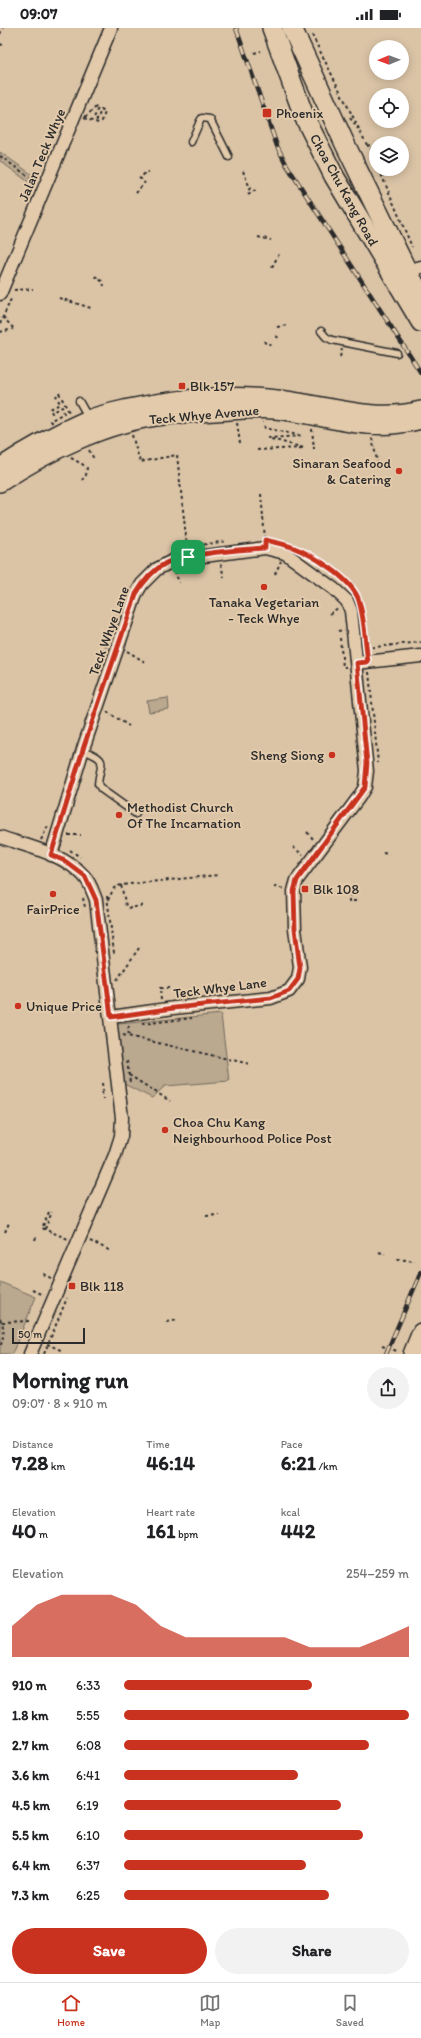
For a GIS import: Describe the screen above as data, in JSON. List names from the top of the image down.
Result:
{
  "streets": {
    "main road": ["Choa Chu Kang Road", "Teck Whye Avenue"],
    "street": ["Jalan Teck Whye", "Teck Whye Lane"]
  },
  "places": {
    "transit": [
      "Phoenix",
      "Blk 157",
      "Blk 108",
      "Blk 118"
    ],
    "other": [
      "Sinaran Seafood & Catering",
      "Tanaka Vegetarian - Teck Whye",
      "Sheng Siong",
      "Methodist Church Of The Incarnation",
      "FairPrice",
      "Unique Price",
      "Choa Chu Kang Neighbourhood Police Post"
    ]
  },
  "scale_bar": "50 m",
  "north": "left",
  "page": {
    "status": "09:07",
    "scale": "50 m",
    "heading": ["Morning run", "09:07 · 8 × 910 m"],
    "stats": [
      ["Distance", "7.28 km"],
      ["Time", "46:14"],
      ["Pace", "6:21 /km"],
      ["Elevation", "40 m"],
      ["Heart rate", "161 bpm"],
      ["kcal", "442"]
    ],
    "chart": ["Elevation", "254–259 m"],
    "list": [
      {
        "name": "910 m",
        "note": "6:33"
      },
      {
        "name": "1.8 km",
        "note": "5:55"
      },
      {
        "name": "2.7 km",
        "note": "6:08"
      },
      {
        "name": "3.6 km",
        "note": "6:41"
      },
      {
        "name": "4.5 km",
        "note": "6:19"
      },
      {
        "name": "5.5 km",
        "note": "6:10"
      },
      {
        "name": "6.4 km",
        "note": "6:37"
      },
      {
        "name": "7.3 km",
        "note": "6:25"
      }
    ],
    "buttons": ["Save", "Share"],
    "tabs": ["Home", "Map", "Saved"]
  }
}
